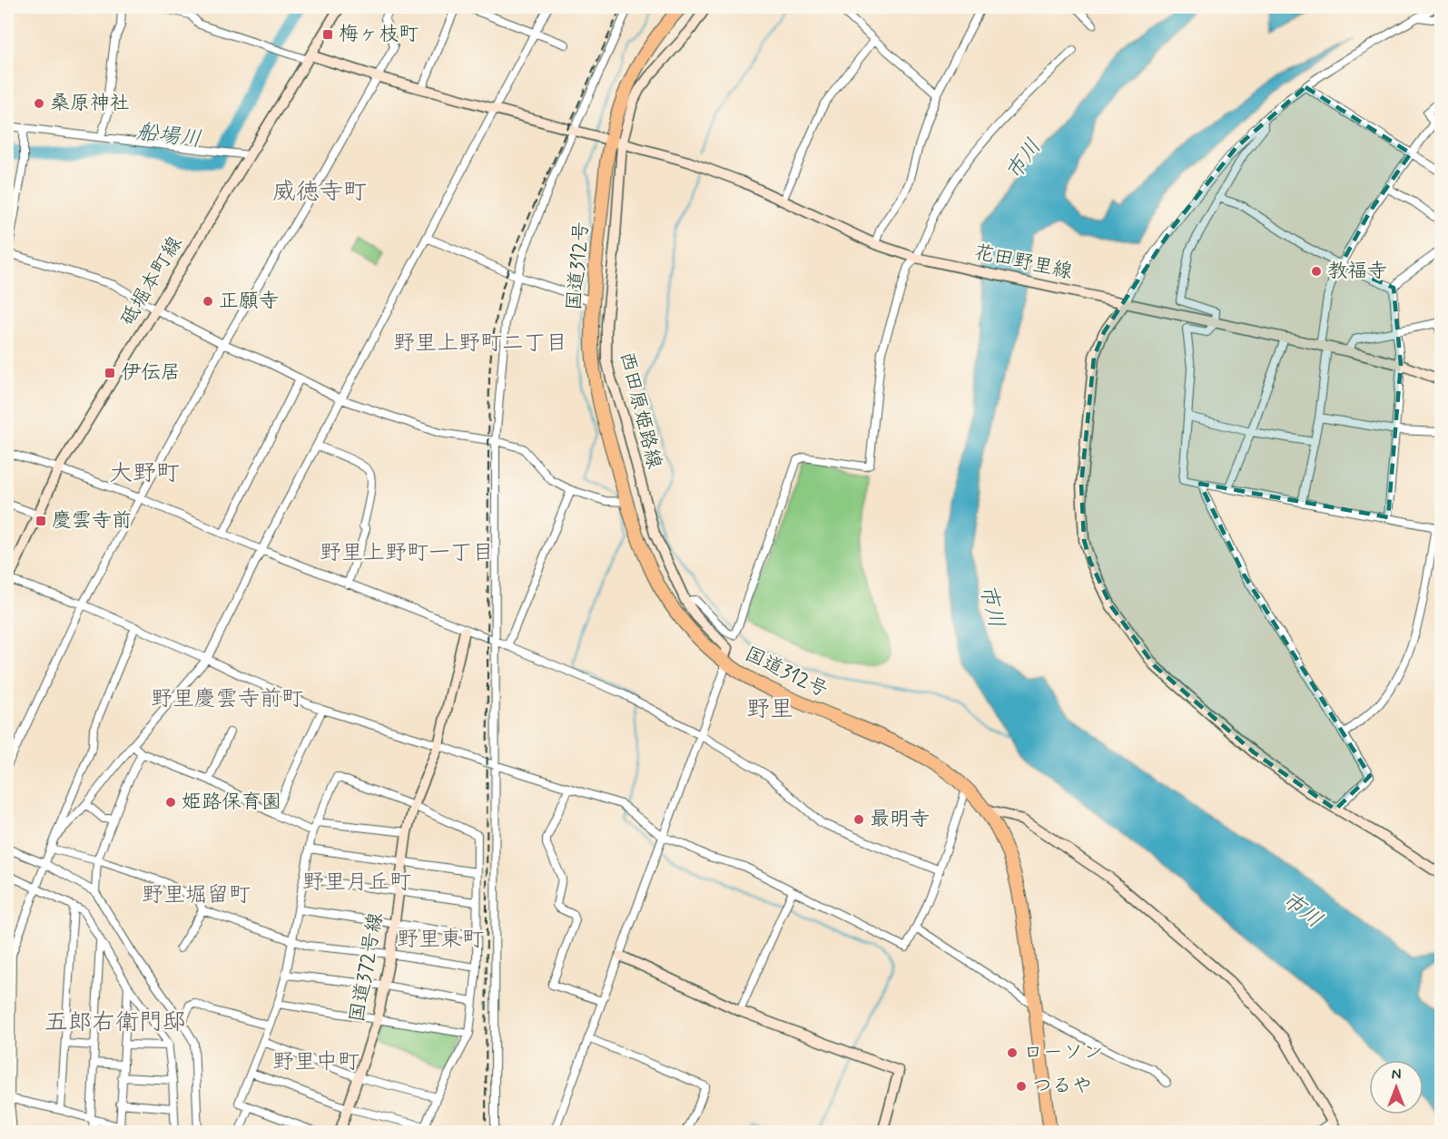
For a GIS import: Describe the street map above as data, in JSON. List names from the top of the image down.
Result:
{
  "streets": {
    "highway": ["国道312号"],
    "street": [
      "花田野里線",
      "砥堀本町線",
      "西田原姫路線",
      "国道372号線"
    ]
  },
  "crossings": [
    ["花田野里線", "国道312号"],
    ["花田野里線", "砥堀本町線"],
    ["花田野里線", "西田原姫路線"],
    ["国道312号", "西田原姫路線"]
  ],
  "districts": [
    "威徳寺町",
    "野里上野町二丁目",
    "大野町",
    "野里上野町一丁目",
    "野里慶雲寺前町",
    "野里",
    "野里月丘町",
    "野里堀留町",
    "野里東町",
    "五郎右衛門邸",
    "野里中町"
  ],
  "water": ["船場川", "市川"],
  "places": {
    "transit": ["梅ヶ枝町", "伊伝居", "慶雲寺前"],
    "other": [
      "桑原神社",
      "教福寺",
      "正願寺",
      "姫路保育園",
      "最明寺",
      "ローソン",
      "つるや"
    ]
  },
  "north": "top"
}
